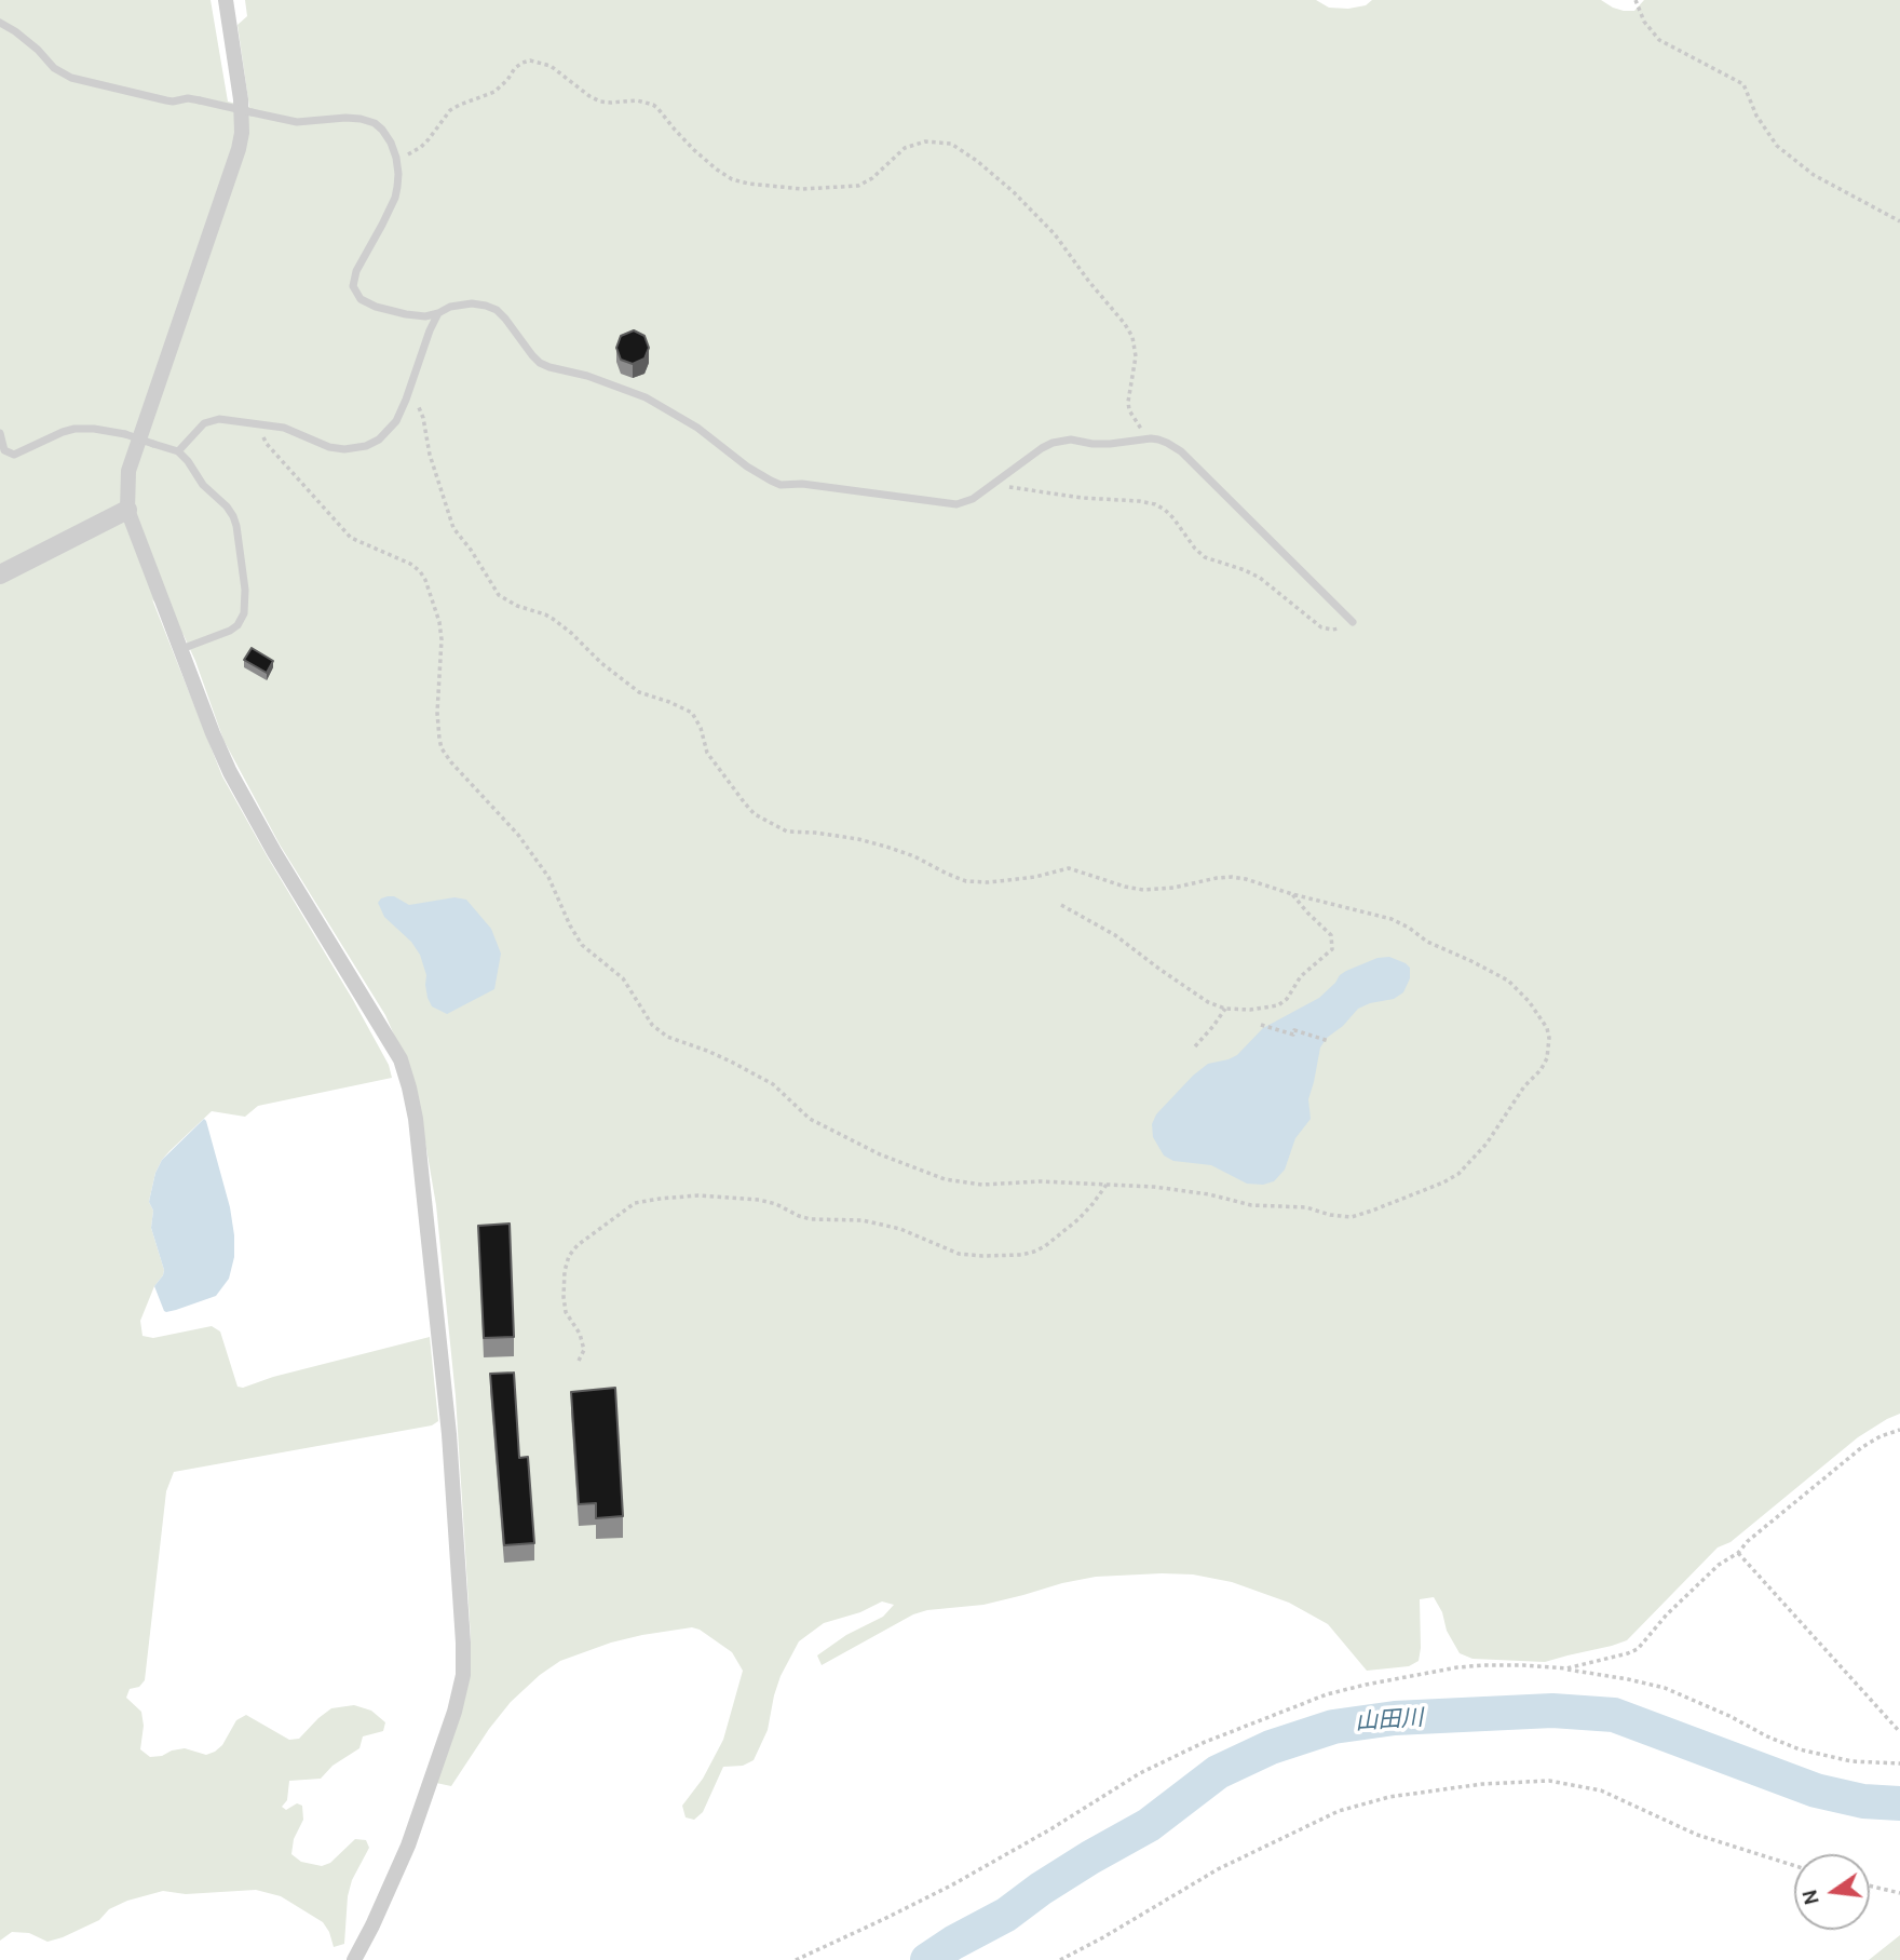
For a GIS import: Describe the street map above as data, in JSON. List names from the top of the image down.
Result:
{
  "water": ["山田川"],
  "north": "left"
}
